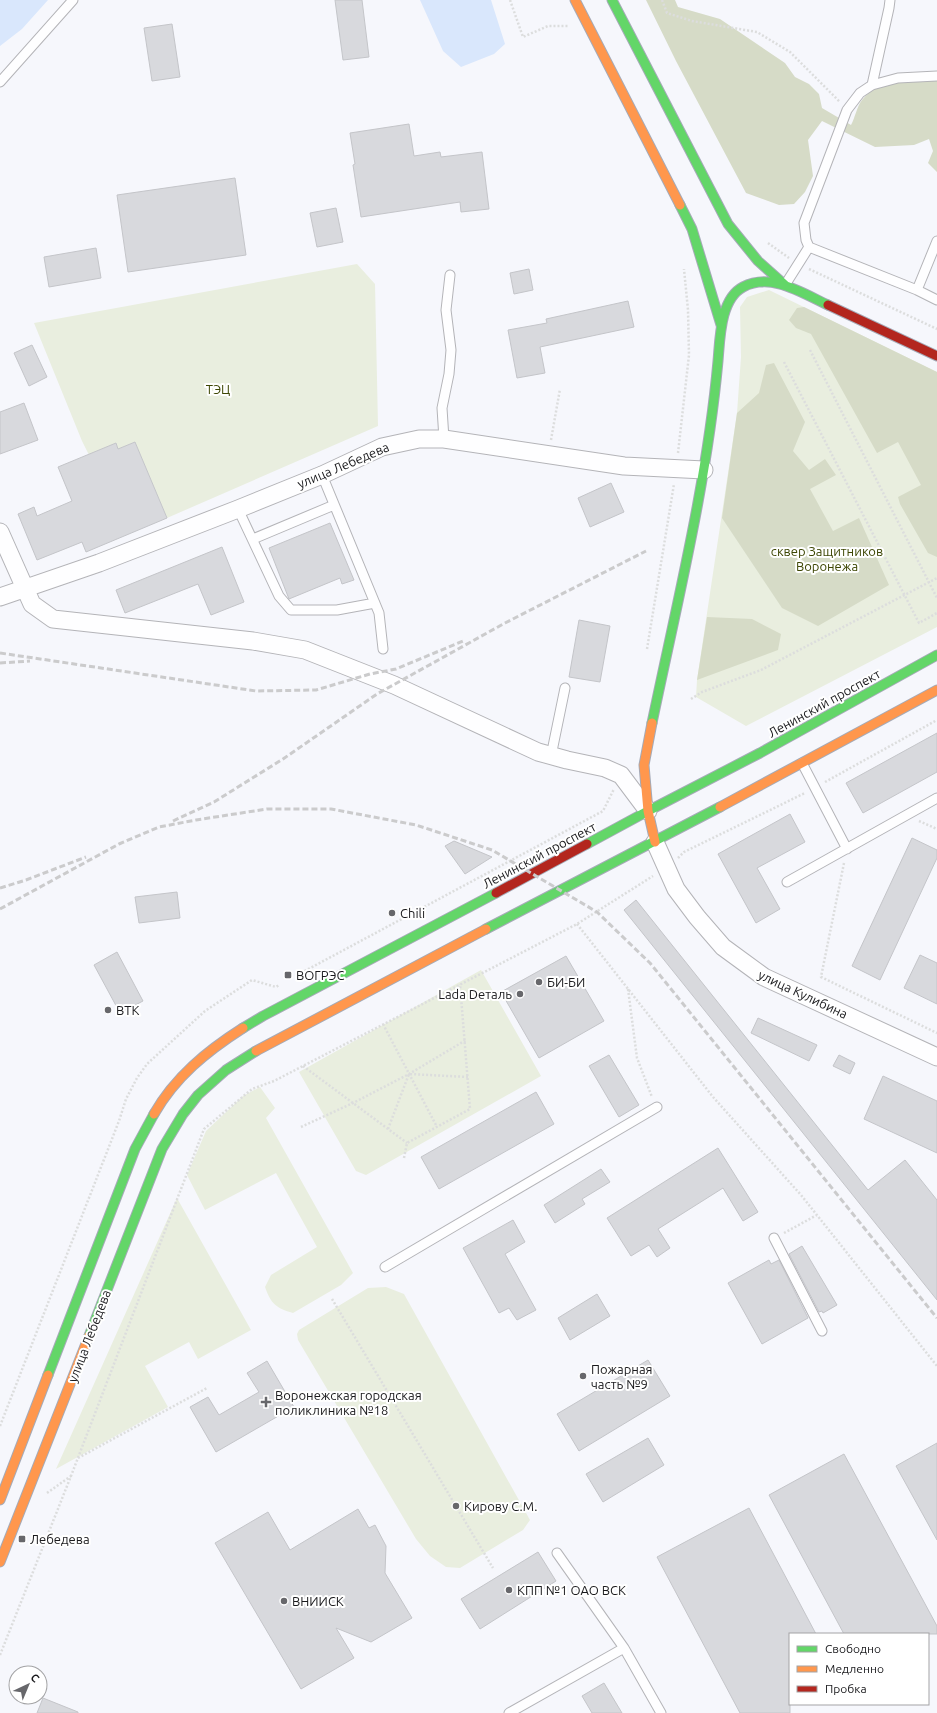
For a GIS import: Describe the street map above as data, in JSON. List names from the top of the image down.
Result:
{
  "streets": {
    "main road": ["улица Лебедева", "Ленинский проспект"],
    "street": ["улица Кулибина"]
  },
  "crossings": [
    ["улица Лебедева", "Ленинский проспект"],
    ["улица Лебедева", "улица Кулибина"]
  ],
  "parks": ["ТЭЦ", "сквер Защитников Воронежа"],
  "places": {
    "other": [
      "Chili",
      "БИ-БИ",
      "Lada Dеталь",
      "ВТК",
      "Пожарная часть №9",
      "Кирову С.М.",
      "КПП №1 ОАО ВСК",
      "ВНИИСК"
    ],
    "transit": ["ВОГРЭС", "Лебедева"],
    "health": ["Воронежская городская поликлиника №18"]
  },
  "legend": ["Свободно", "Медленно", "Пробка"],
  "north": "top right"
}
